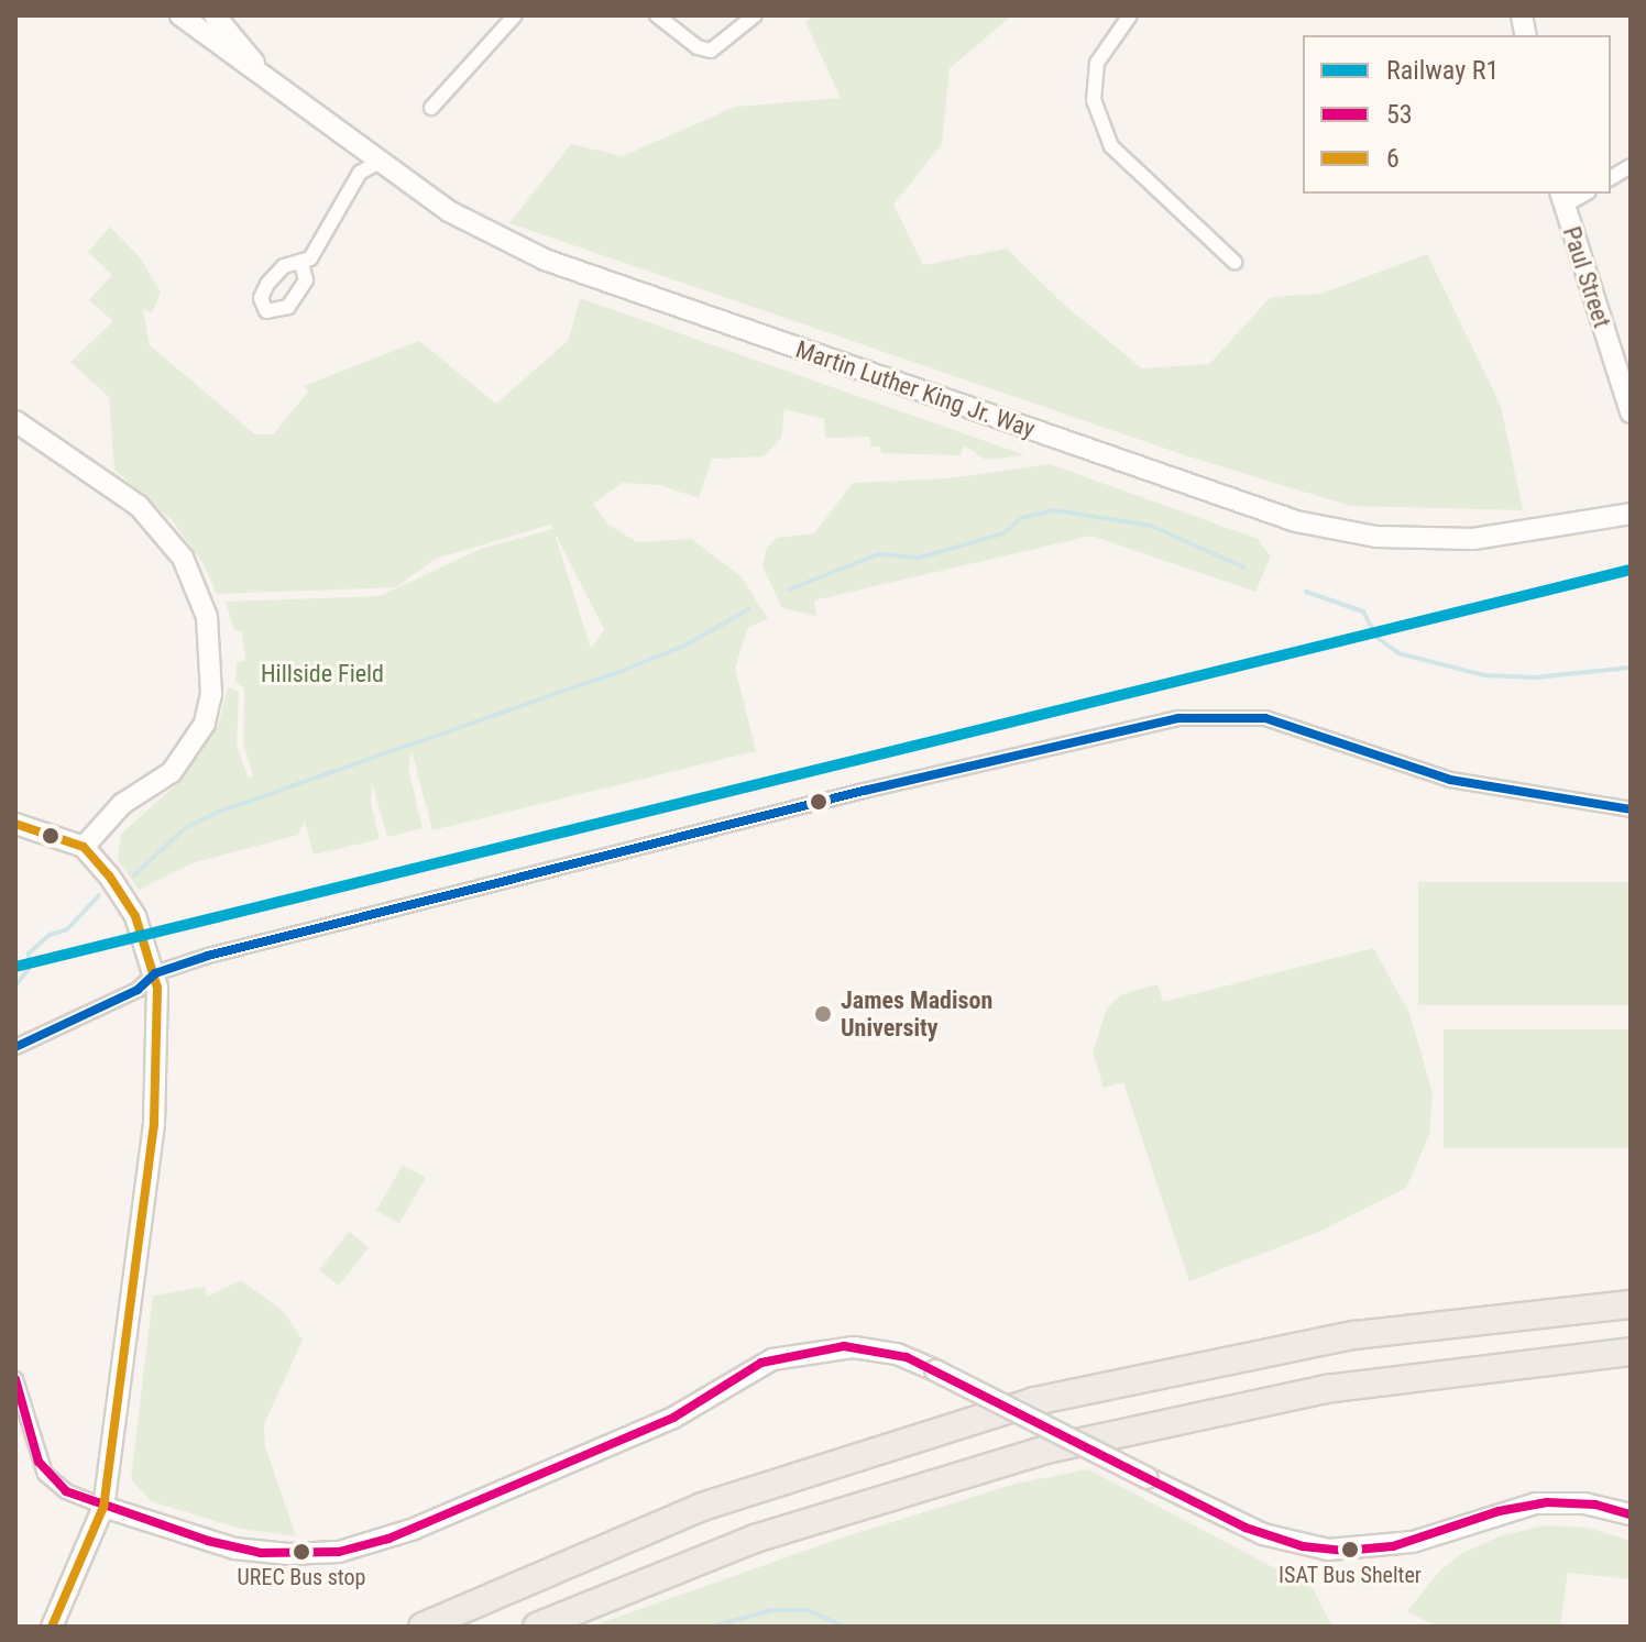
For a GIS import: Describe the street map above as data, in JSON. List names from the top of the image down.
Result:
{
  "streets": {
    "street": ["Paul Street", "Martin Luther King Jr. Way"]
  },
  "parks": ["Hillside Field"],
  "places": ["James Madison University", "ISAT Bus Shelter", "UREC Bus stop"],
  "lines": ["rail line R1", "transit line 6", "transit line 53"],
  "legend": ["Railway R1", "53", "6"]
}
